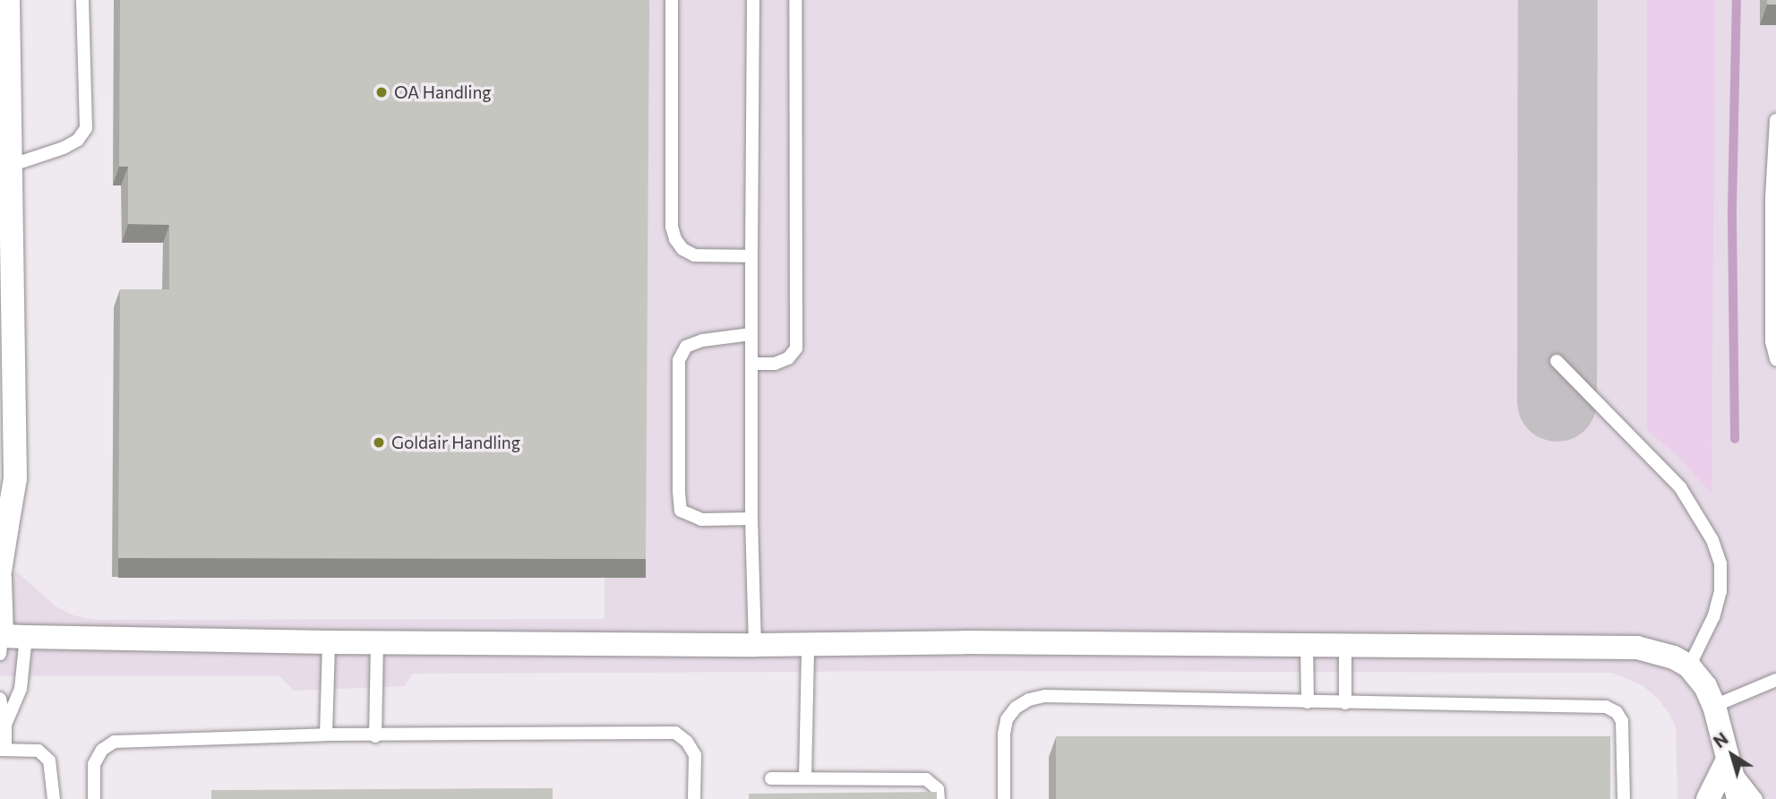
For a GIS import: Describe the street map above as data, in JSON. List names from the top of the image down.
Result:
{
  "places": ["OA Handling", "Goldair Handling"],
  "north": "top left"
}
